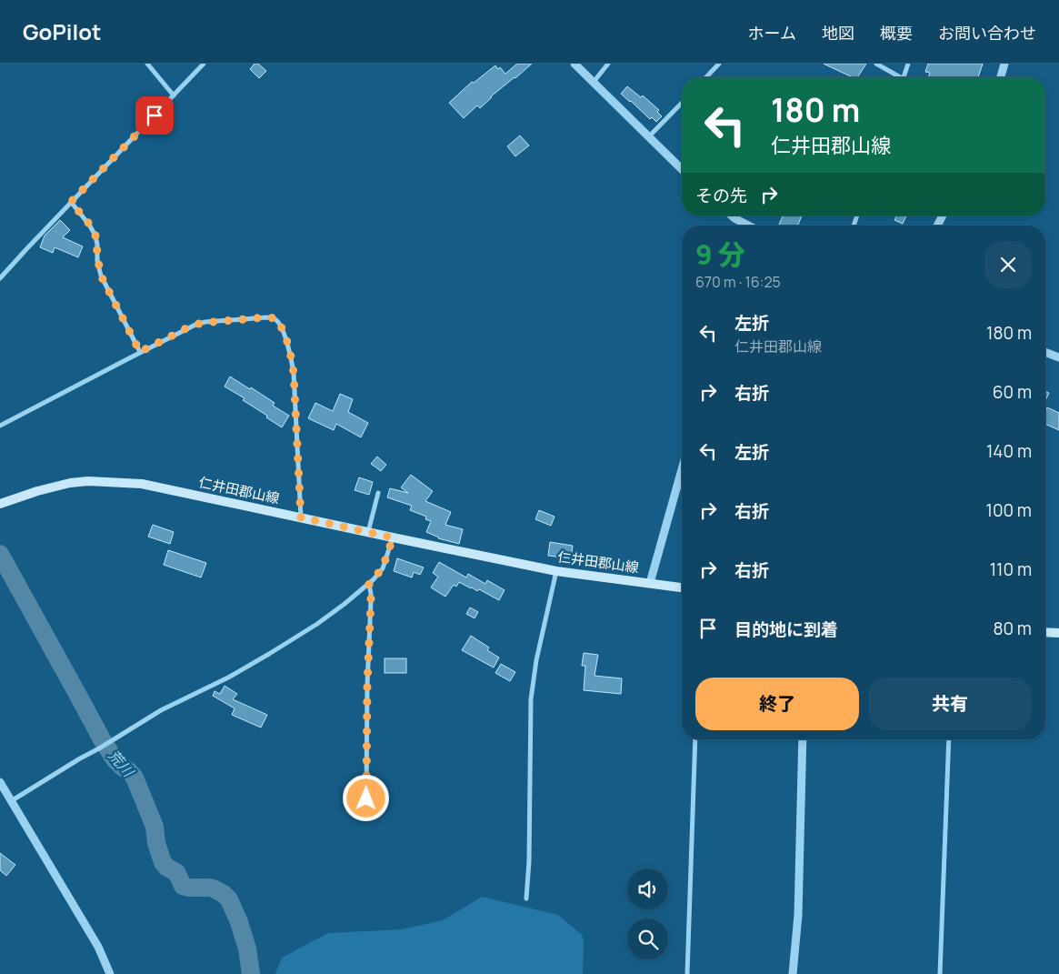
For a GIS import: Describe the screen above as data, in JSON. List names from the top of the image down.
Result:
{
  "streets": {
    "main road": ["仁井田郡山線"]
  },
  "water": ["荒川"],
  "page": {
    "header": "GoPilot",
    "nav": [
      "ホーム",
      "地図",
      "概要",
      "お問い合わせ"
    ],
    "turn": ["180 m", "仁井田郡山線"],
    "then": "その先",
    "heading": ["9 分", "670 m · 16:25"],
    "list": [
      {
        "name": "左折",
        "note": "仁井田郡山線",
        "value": "180 m"
      },
      {
        "name": "右折",
        "value": "60 m"
      },
      {
        "name": "左折",
        "value": "140 m"
      },
      {
        "name": "右折",
        "value": "100 m"
      },
      {
        "name": "右折",
        "value": "110 m"
      },
      {
        "name": "目的地に到着",
        "value": "80 m"
      }
    ],
    "buttons": ["終了", "共有"]
  }
}
